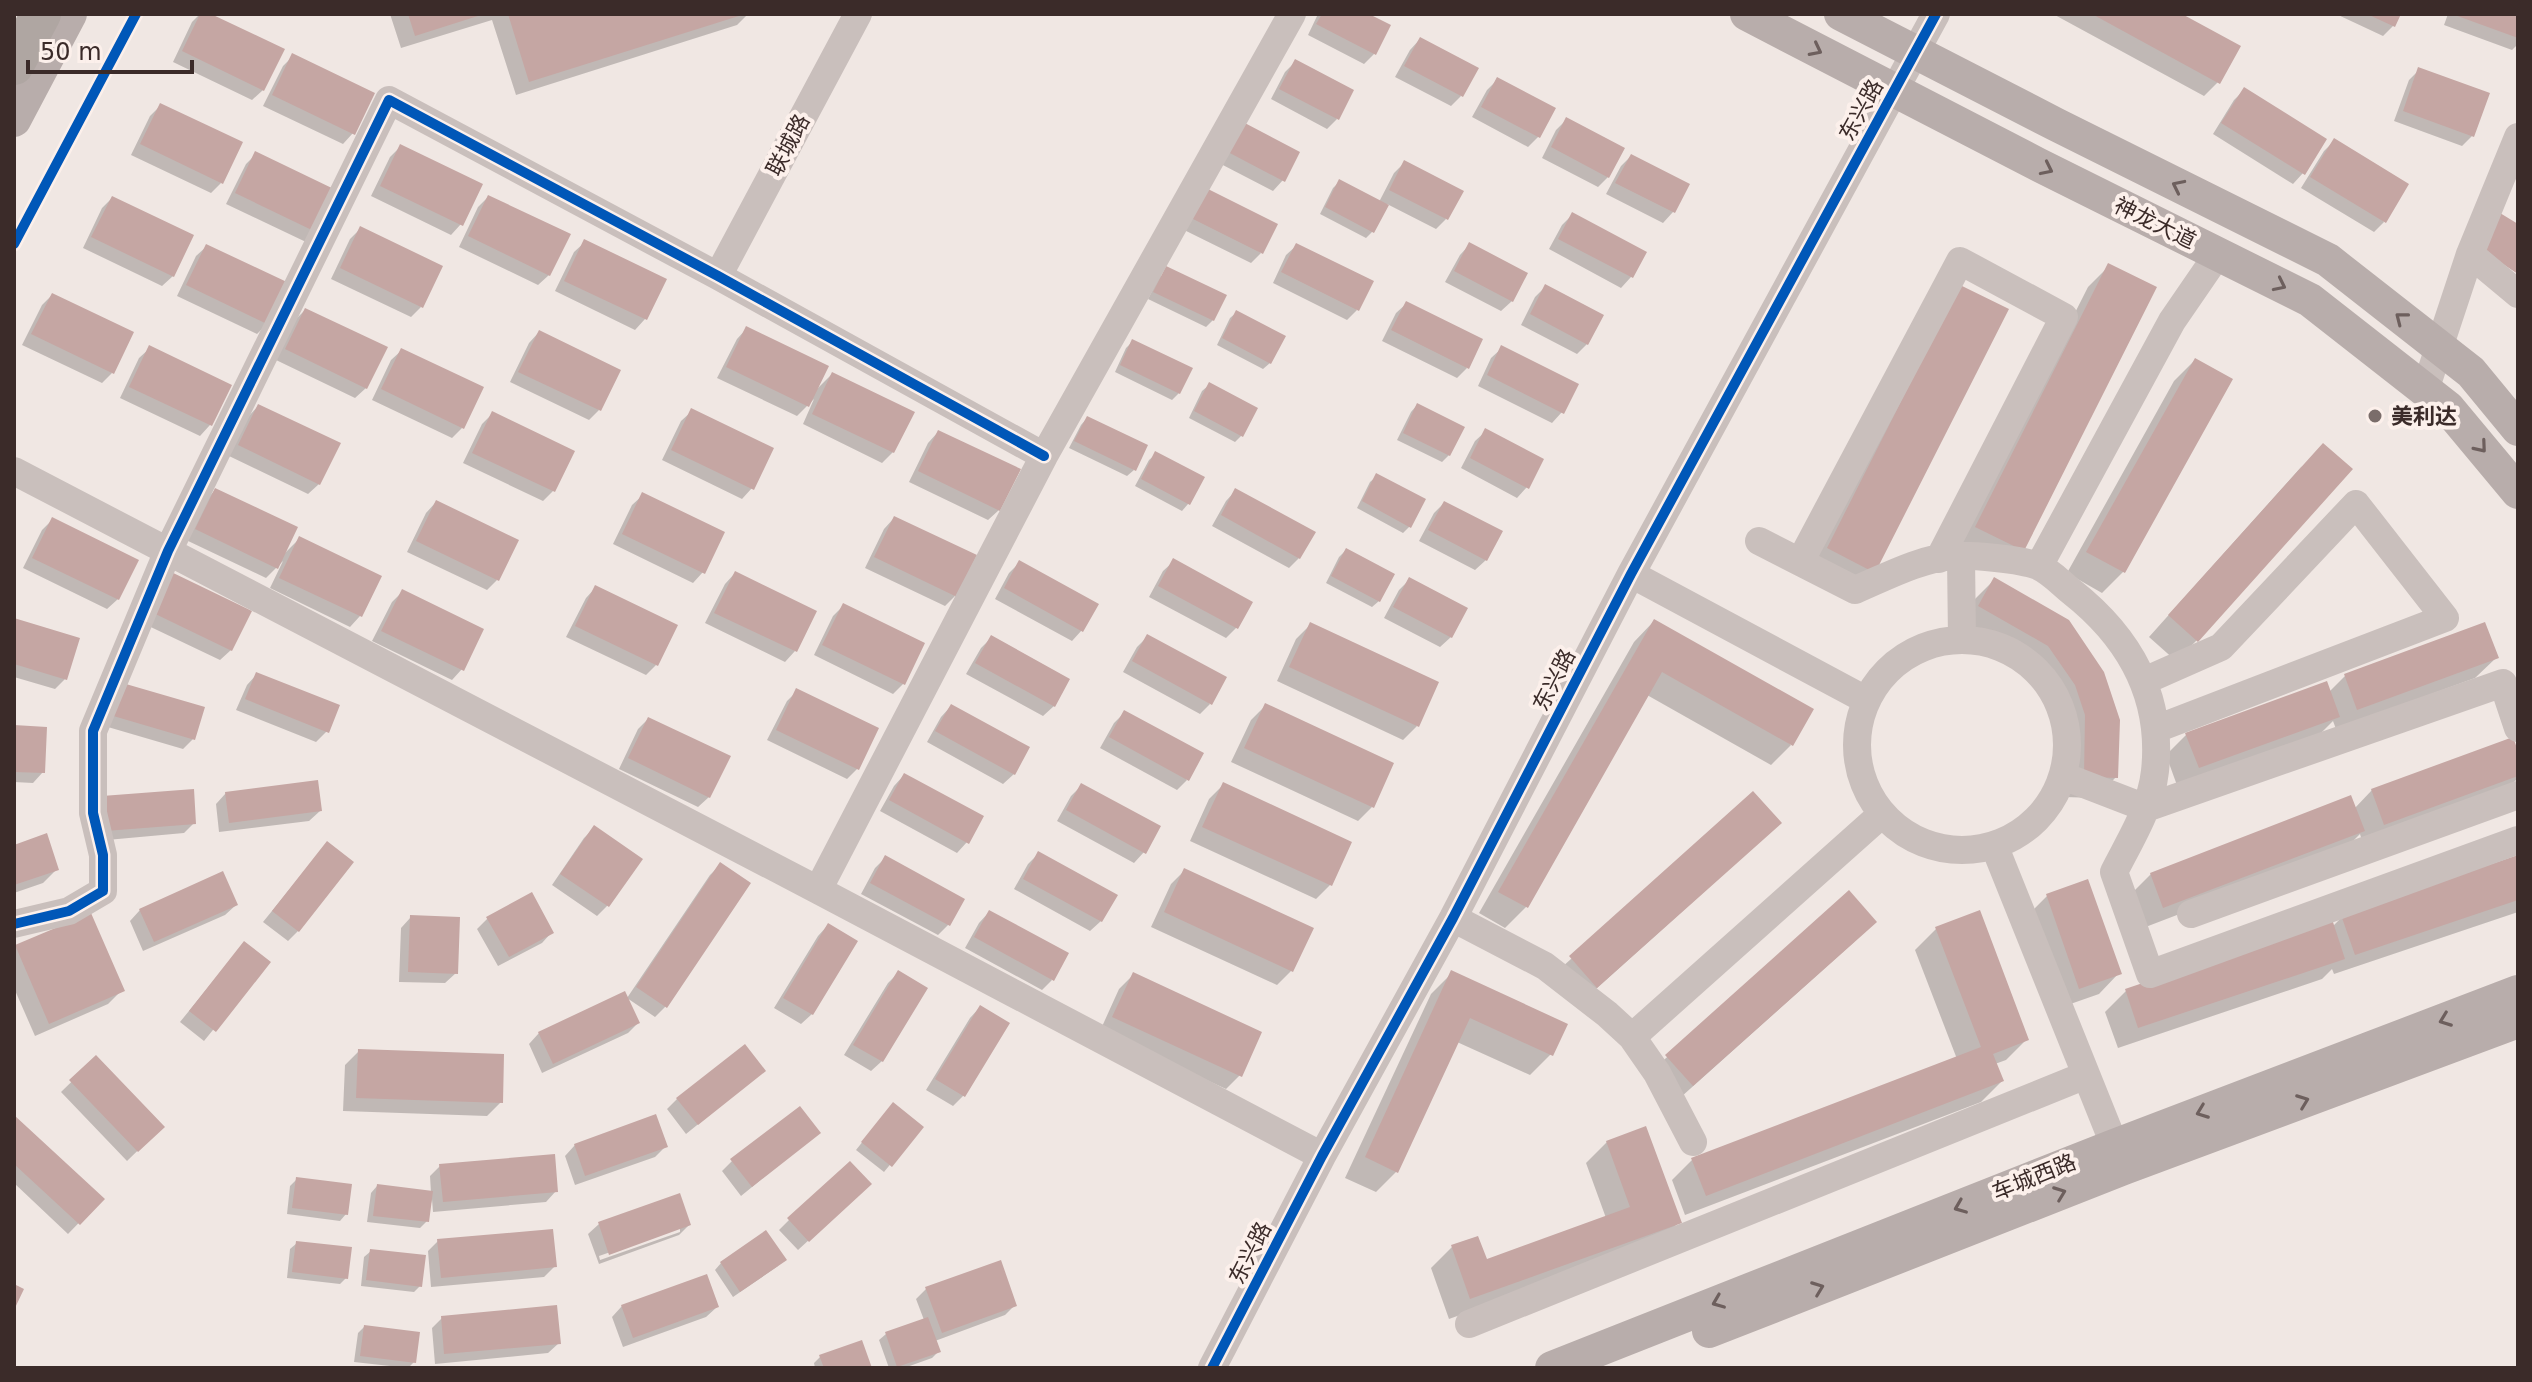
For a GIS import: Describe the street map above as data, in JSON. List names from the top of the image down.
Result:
{
  "streets": {
    "main road": ["神龙大道", "车城西路"],
    "street": ["东兴路", "联城路"]
  },
  "crossings": [
    ["东兴路", "神龙大道"]
  ],
  "places": ["美利达"],
  "scale_bar": "50 m"
}
